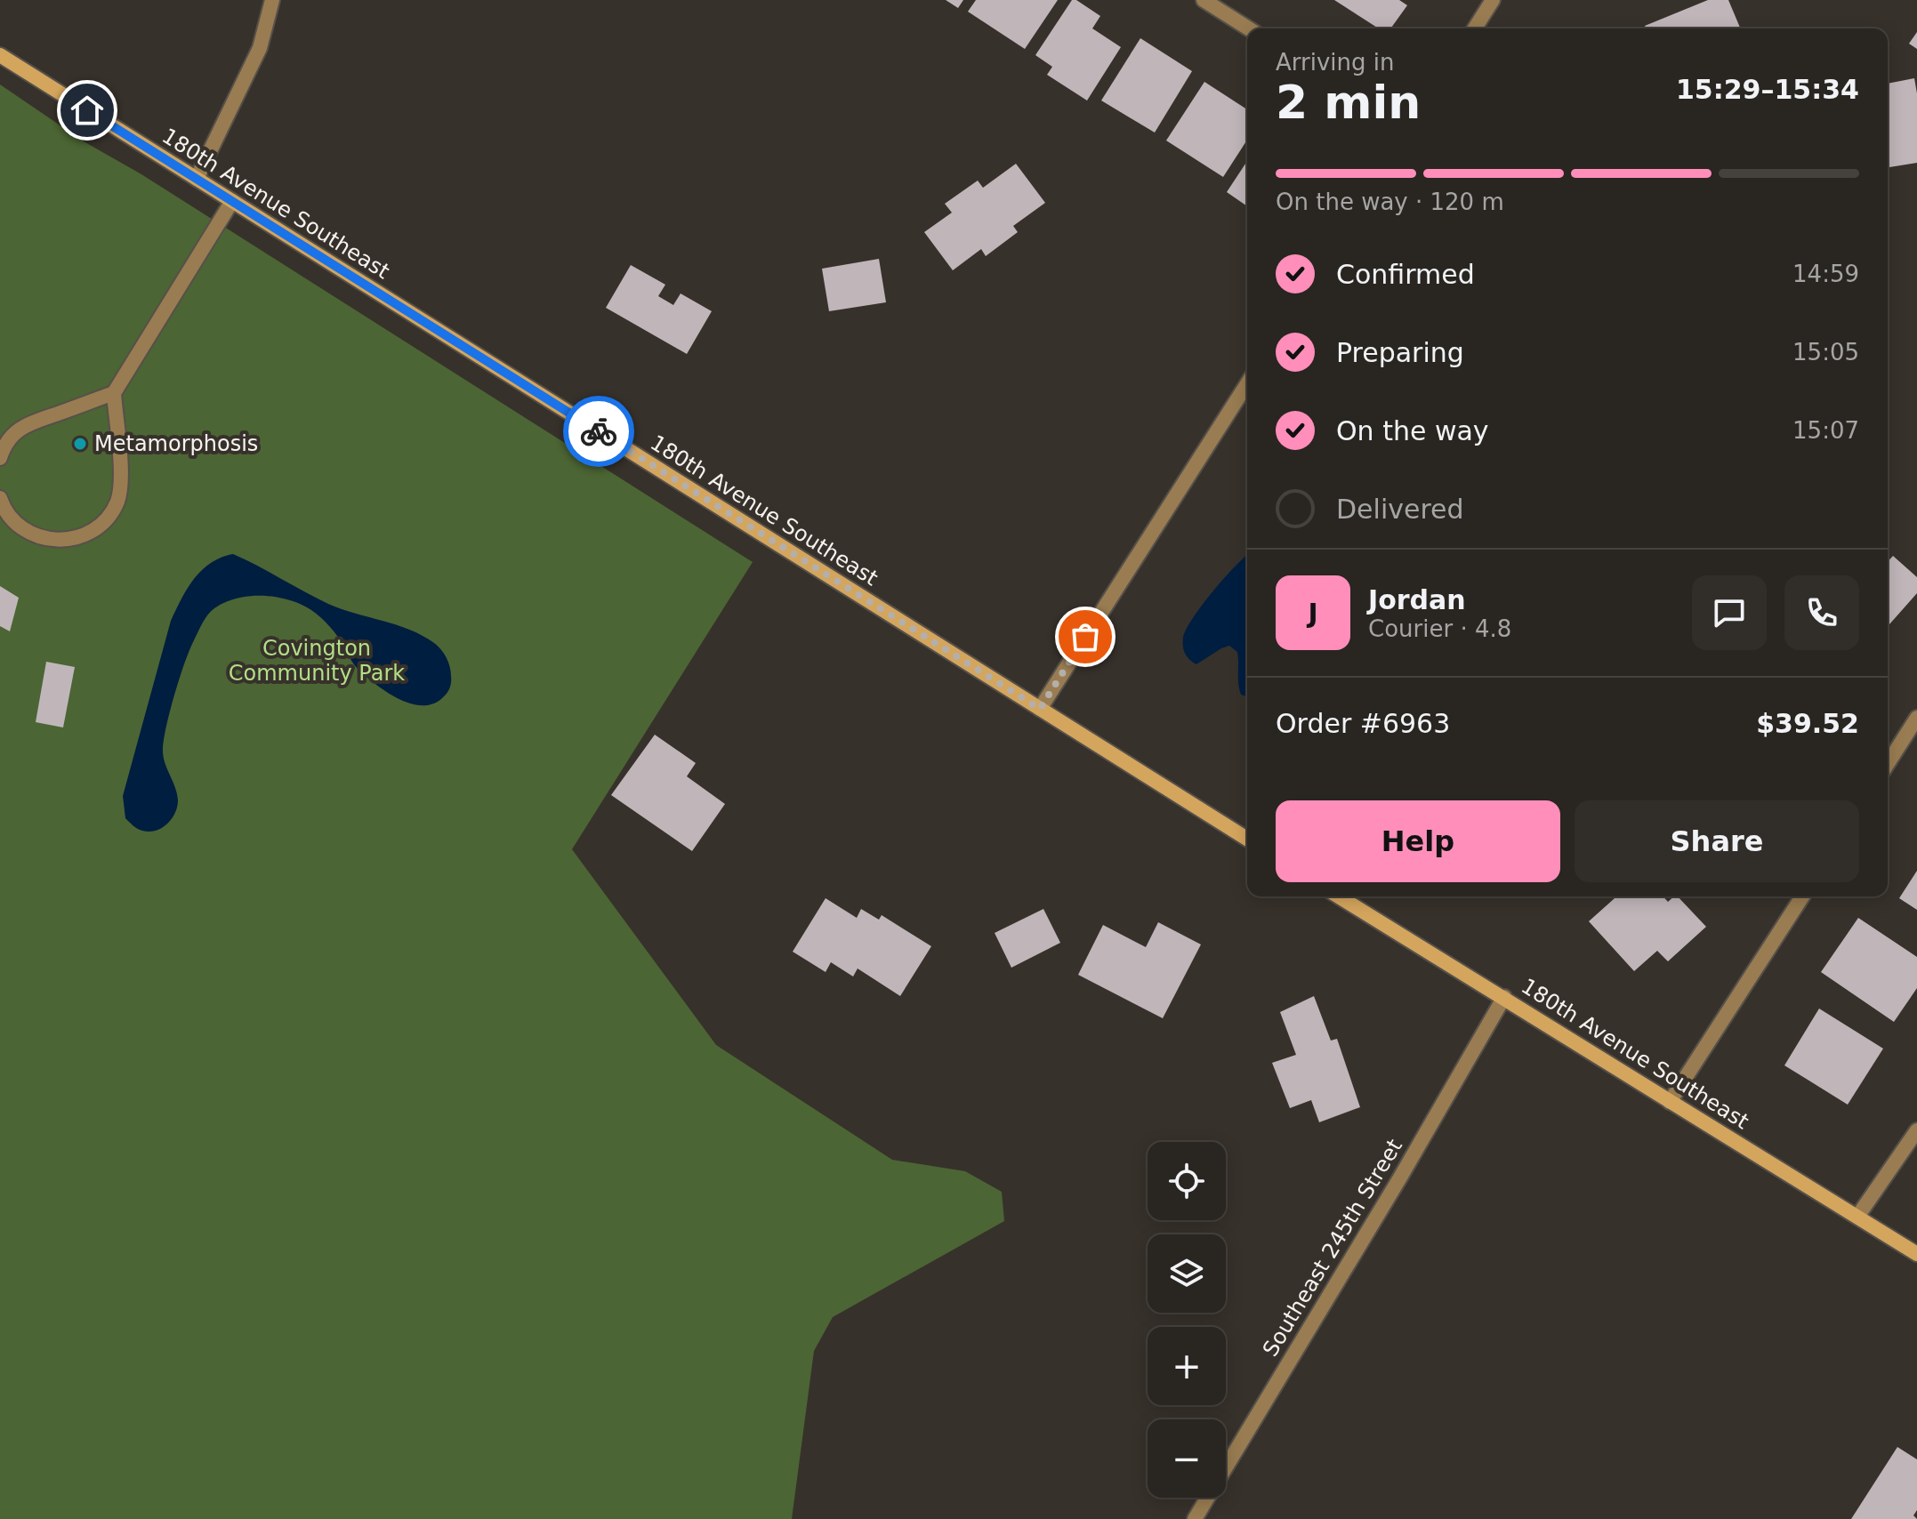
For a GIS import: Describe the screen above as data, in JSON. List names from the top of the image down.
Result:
{
  "streets": {
    "street": ["180th Avenue Southeast", "Southeast 245th Street"]
  },
  "crossings": [
    ["180th Avenue Southeast", "Southeast 245th Street"]
  ],
  "parks": ["Covington Community Park"],
  "places": ["Metamorphosis"],
  "page": {
    "heading": ["2 min", "Arriving in", "15:29–15:34"],
    "panel": [
      "Jordan",
      "Courier · 4.8",
      "Order #6963",
      "$39.52"
    ],
    "bar": "On the way · 120 m",
    "list": [
      ["Confirmed", "14:59"],
      ["Preparing", "15:05"],
      ["On the way", "15:07"],
      "Delivered"
    ],
    "round": "J",
    "buttons": ["Help", "Share"],
    "map_buttons": ["+", "−"]
  }
}
